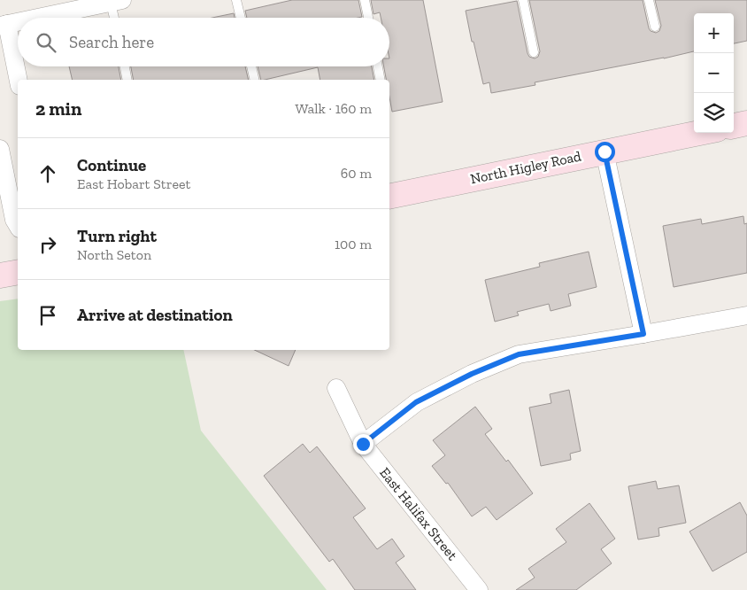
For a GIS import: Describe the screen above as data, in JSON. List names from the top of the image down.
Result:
{
  "streets": {
    "main road": ["North Higley Road"],
    "street": ["East Halifax Street"]
  },
  "page": {
    "map_buttons": ["+", "−"],
    "search": "Search here",
    "heading": ["2 min", "Walk · 160 m"],
    "list": [
      ["Continue", "East Hobart Street", "60 m"],
      ["Turn right", "North Seton", "100 m"],
      "Arrive at destination"
    ]
  }
}
